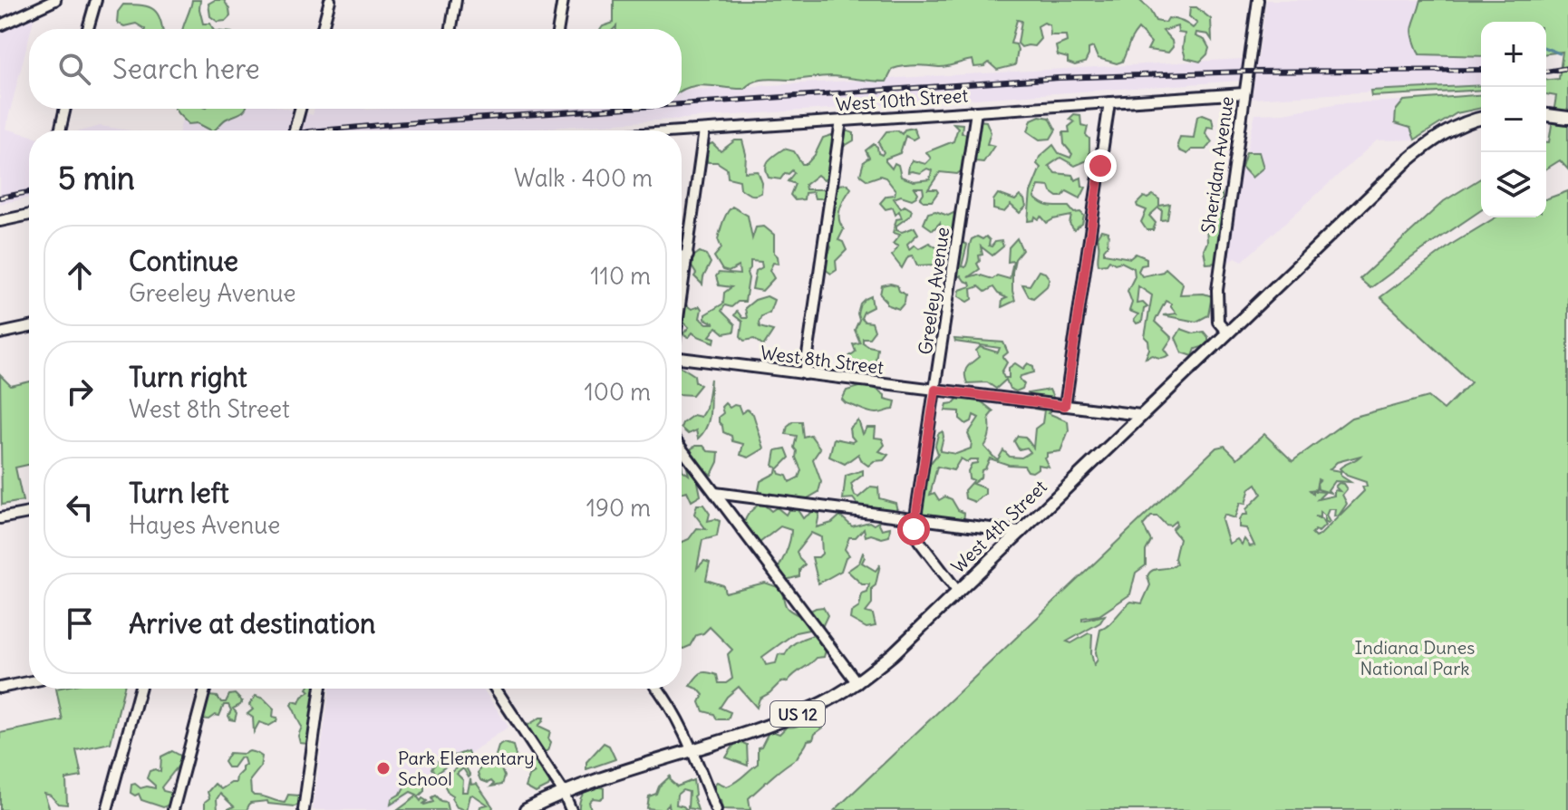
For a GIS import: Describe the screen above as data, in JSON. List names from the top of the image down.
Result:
{
  "streets": {
    "main road": ["West 4th Street", "US 12"],
    "street": [
      "West 10th Street",
      "Sheridan Avenue",
      "Greeley Avenue",
      "West 8th Street"
    ]
  },
  "crossings": [
    ["West 10th Street", "Sheridan Avenue"],
    ["West 10th Street", "Greeley Avenue"],
    ["Sheridan Avenue", "West 4th Street"],
    ["Greeley Avenue", "West 8th Street"],
    ["Greeley Avenue", "West 4th Street"],
    ["West 8th Street", "West 4th Street"]
  ],
  "parks": ["Indiana Dunes National Park"],
  "places": ["Park Elementary School"],
  "page": {
    "map_buttons": ["+", "−"],
    "search": "Search here",
    "heading": ["5 min", "Walk · 400 m"],
    "list": [
      ["Continue", "Greeley Avenue", "110 m"],
      ["Turn right", "West 8th Street", "100 m"],
      ["Turn left", "Hayes Avenue", "190 m"],
      "Arrive at destination"
    ]
  }
}
